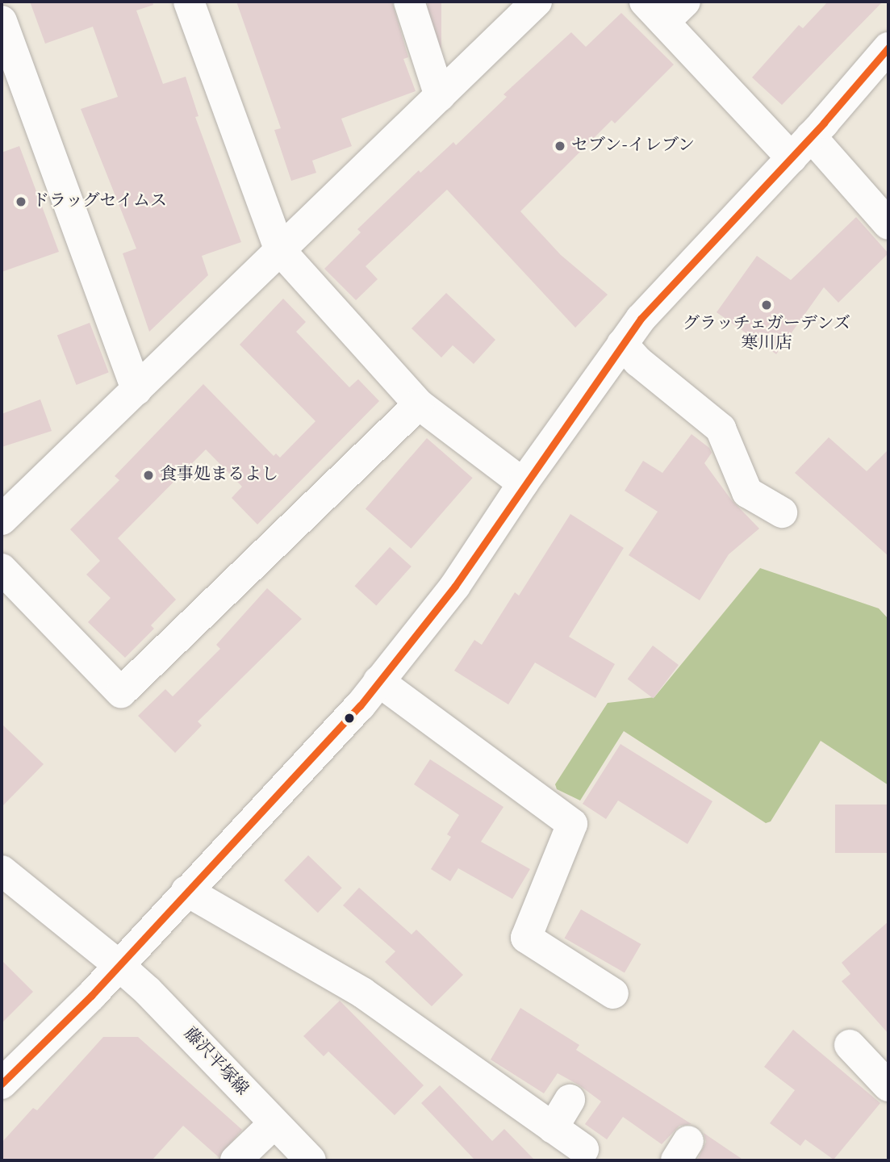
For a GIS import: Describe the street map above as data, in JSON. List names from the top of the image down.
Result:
{
  "streets": {
    "street": ["藤沢平塚線"]
  },
  "places": [
    "セブン-イレブン",
    "ドラッグセイムス",
    "グラッチェガーデンズ 寒川店",
    "食事処まるよし"
  ]
}
